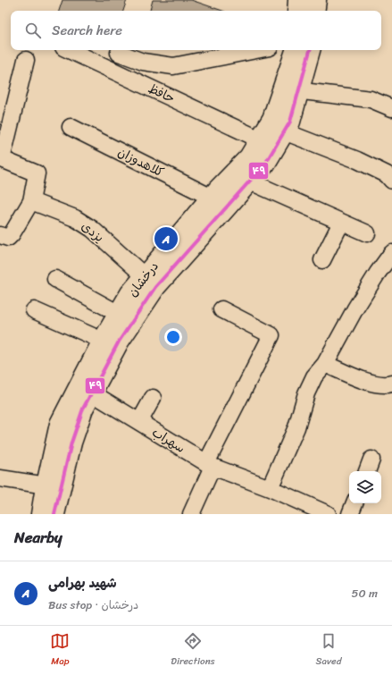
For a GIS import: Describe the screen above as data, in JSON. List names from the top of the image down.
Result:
{
  "streets": {
    "main road": ["درخشان"],
    "street": [
      "حافظ",
      "کلاهدوزان",
      "یزدی",
      "سهراب"
    ]
  },
  "crossings": [
    ["حافظ", "درخشان"],
    ["کلاهدوزان", "درخشان"],
    ["یزدی", "درخشان"],
    ["درخشان", "سهراب"]
  ],
  "lines": ["transit line ۴۹"],
  "page": {
    "search": "Search here",
    "pins": "A",
    "heading": "Nearby",
    "list": [
      {
        "mark": "A",
        "name": "شهید بهرامی",
        "note": "Bus stop · درخشان",
        "value": "50 m"
      }
    ],
    "nav": ["Map", "Directions", "Saved"]
  }
}
